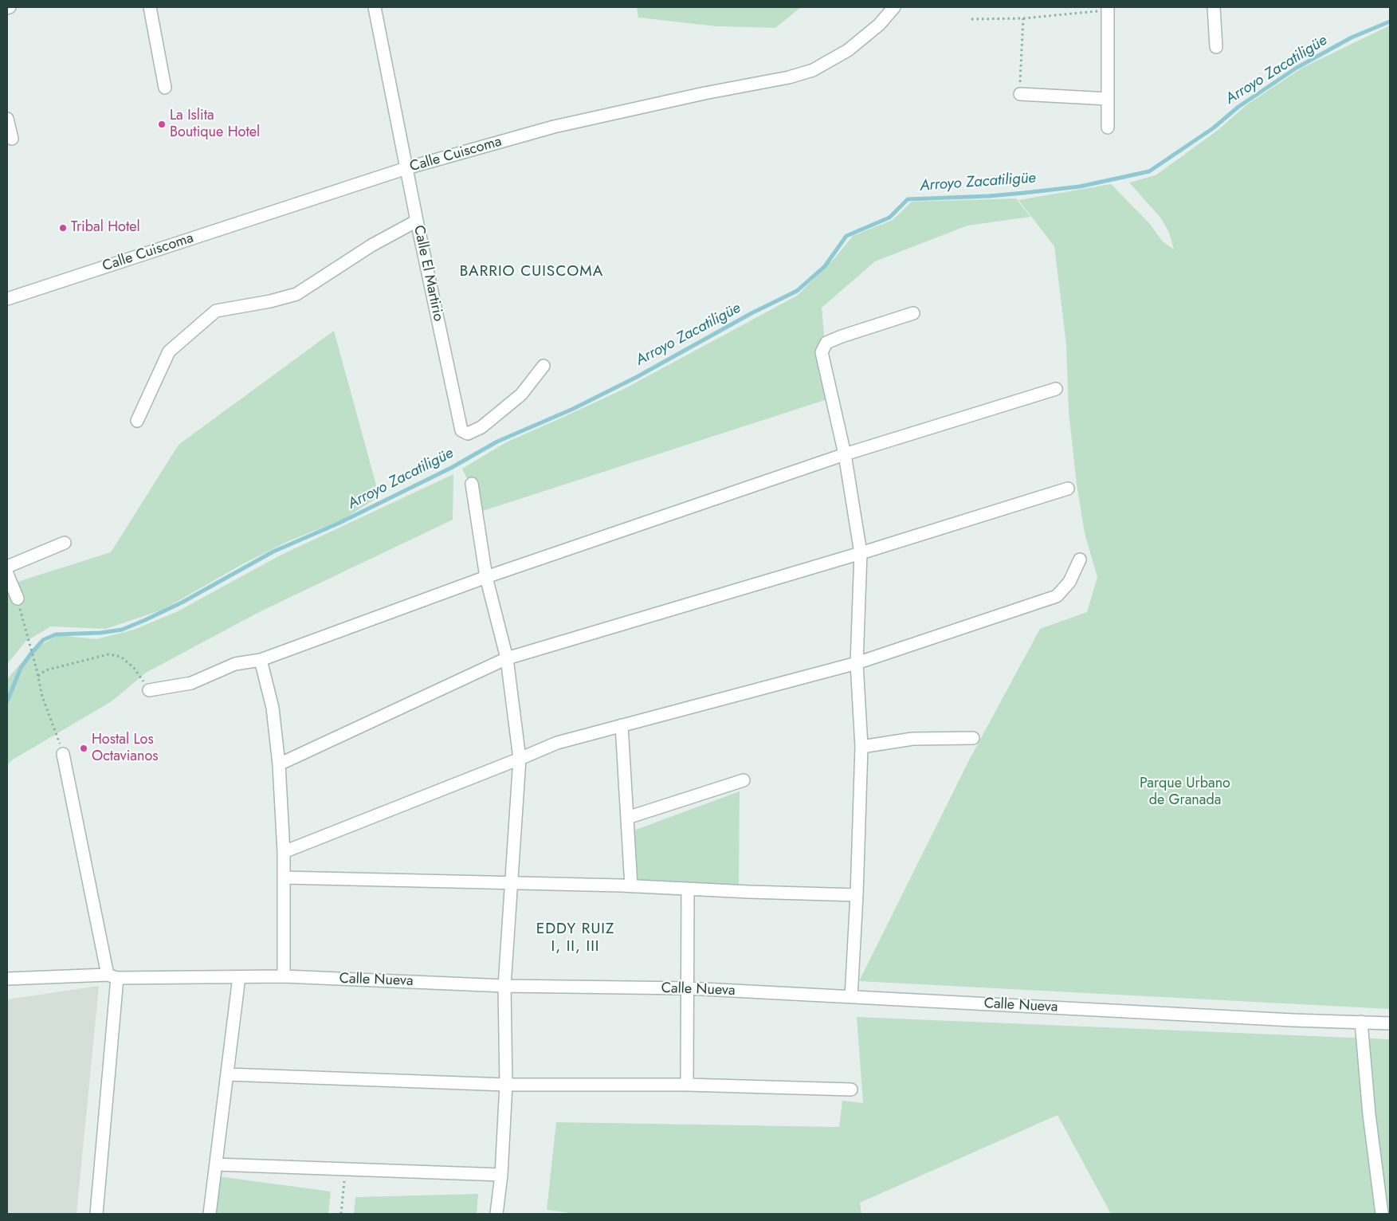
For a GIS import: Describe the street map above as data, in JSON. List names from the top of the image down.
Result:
{
  "streets": {
    "street": ["Calle Cuiscoma", "Calle El Martirio", "Calle Nueva"]
  },
  "crossings": [
    ["Calle Cuiscoma", "Calle El Martirio"]
  ],
  "districts": ["BARRIO CUISCOMA", "EDDY RUIZ I, II, III"],
  "water": ["Arroyo Zacatiligüe"],
  "parks": ["Parque Urbano de Granada"],
  "places": ["La Islita Boutique Hotel", "Tribal Hotel", "Hostal Los Octavianos"]
}
